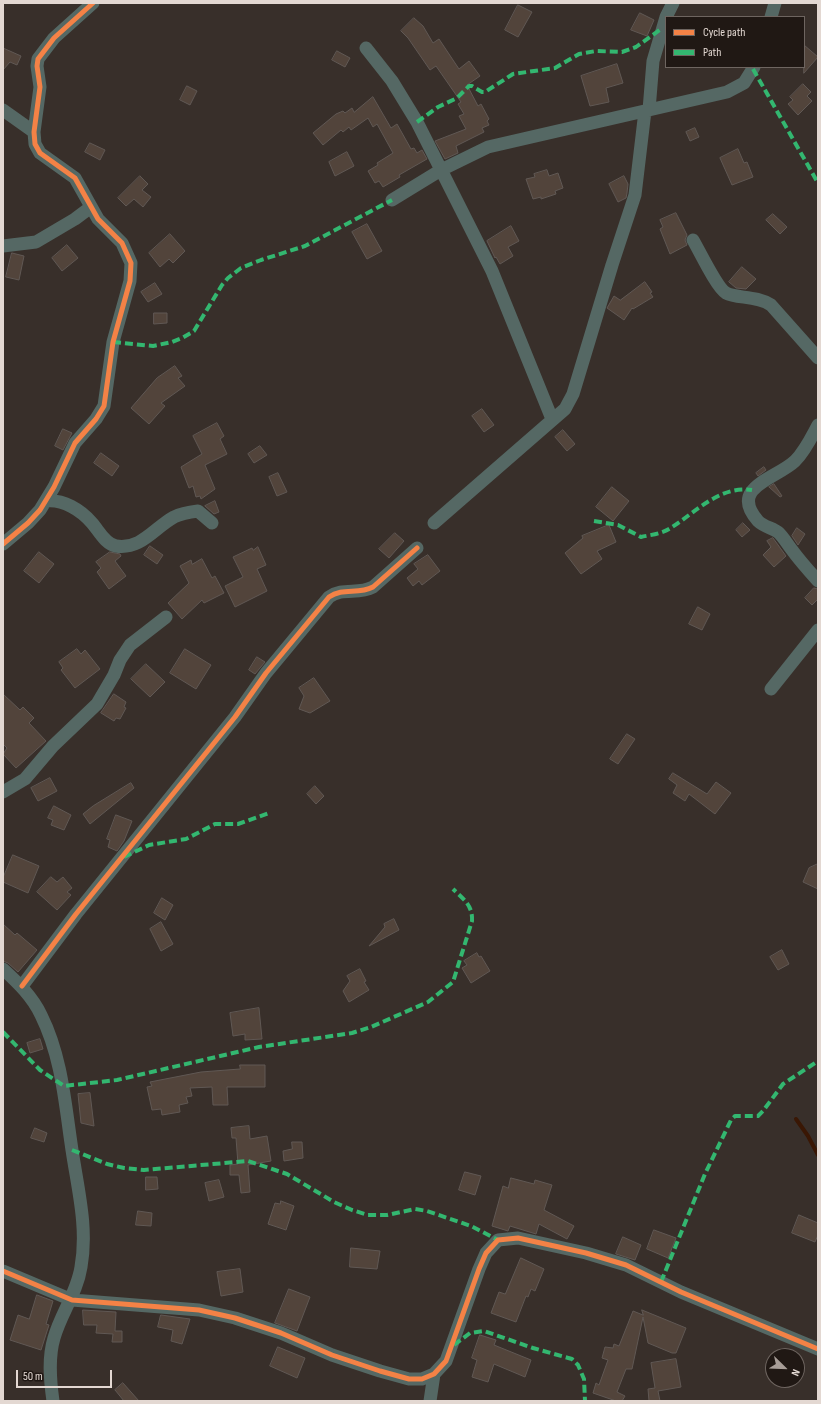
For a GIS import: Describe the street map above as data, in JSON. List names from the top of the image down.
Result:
{
  "legend": ["Cycle path", "Path"],
  "scale_bar": "50 m",
  "north": "bottom right"
}
